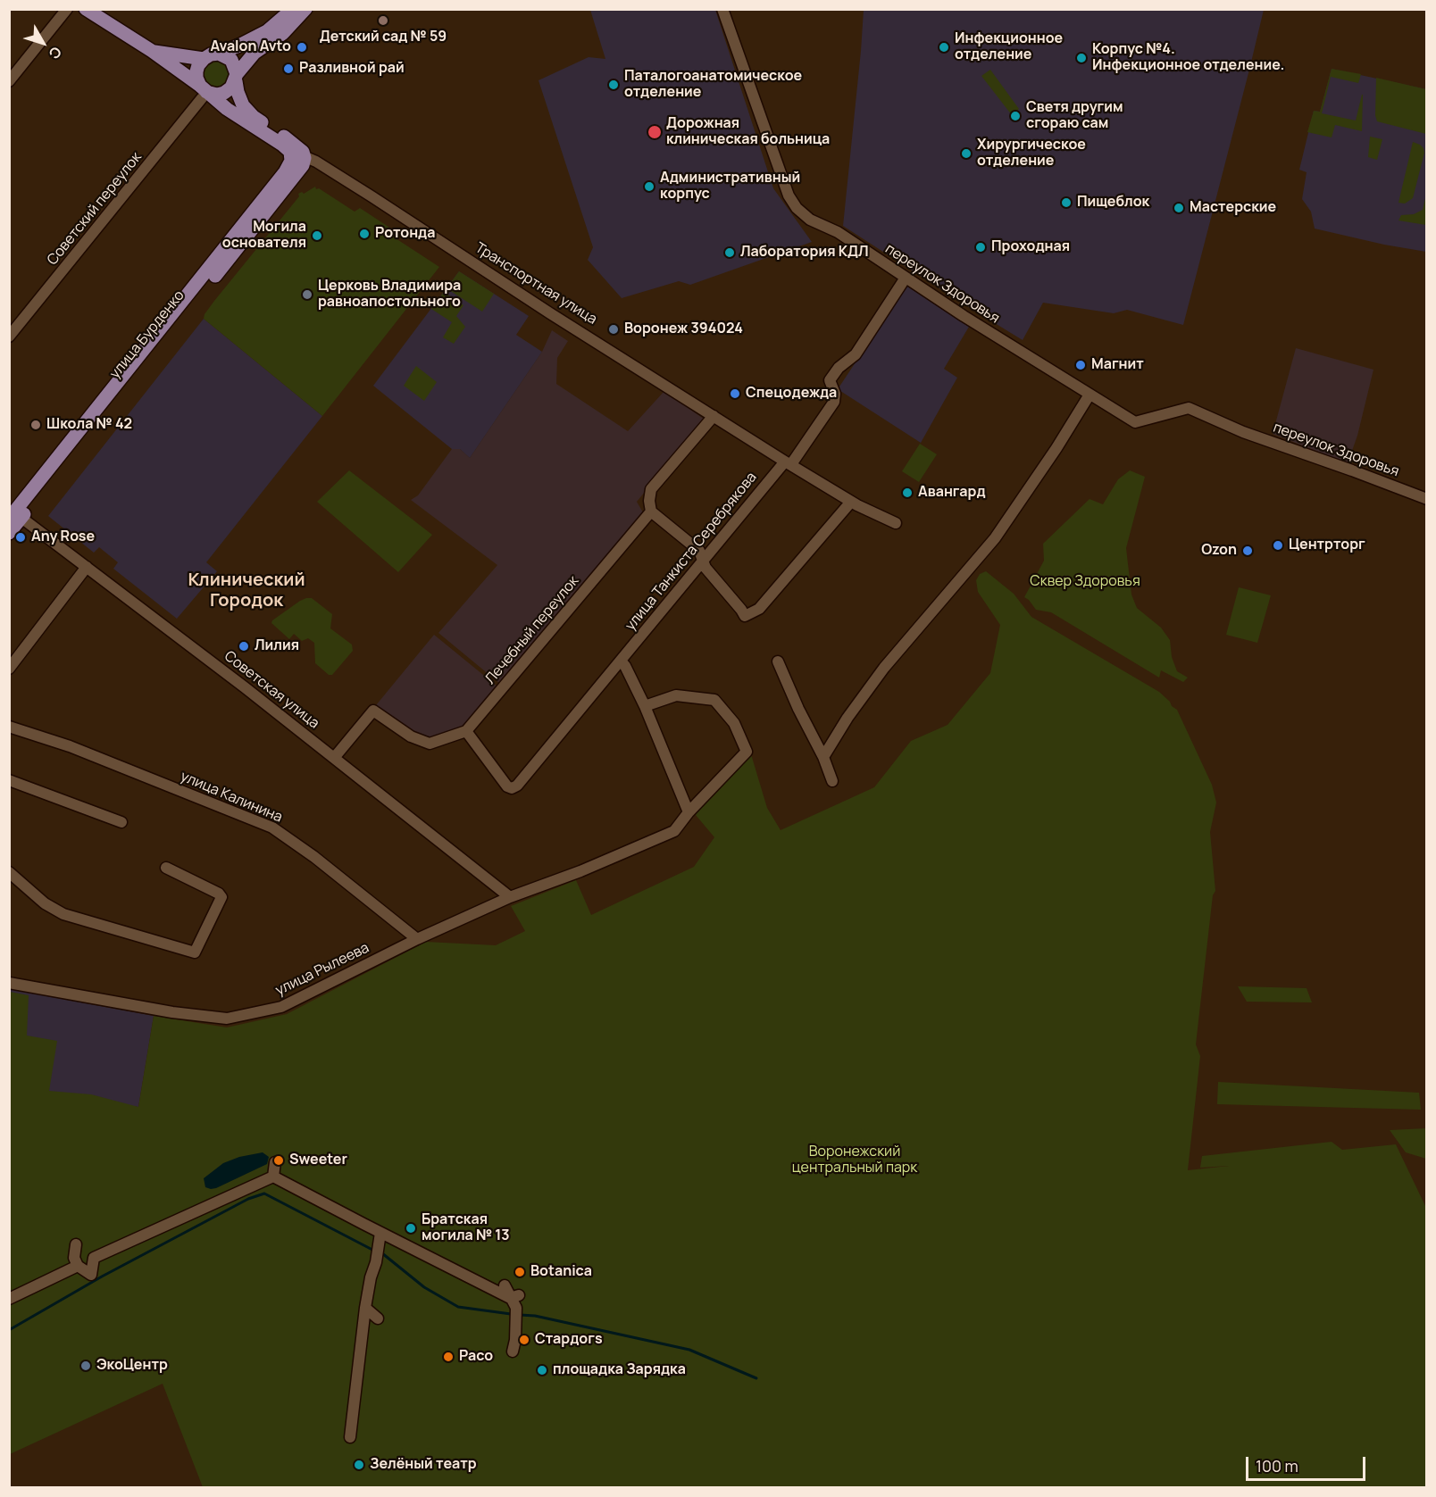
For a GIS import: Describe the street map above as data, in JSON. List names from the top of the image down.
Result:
{
  "streets": {
    "main road": ["улица Бурденко"],
    "street": [
      "Советский переулок",
      "Транспортная улица",
      "переулок Здоровья",
      "улица Танкиста Серебрякова",
      "Лечебный переулок",
      "Советская улица",
      "улица Калинина",
      "улица Рылеева"
    ]
  },
  "crossings": [
    ["Транспортная улица", "улица Бурденко"],
    ["Транспортная улица", "улица Танкиста Серебрякова"],
    ["переулок Здоровья", "улица Танкиста Серебрякова"],
    ["улица Бурденко", "Советская улица"],
    ["улица Танкиста Серебрякова", "Лечебный переулок"],
    ["Советская улица", "улица Рылеева"],
    ["улица Калинина", "улица Рылеева"]
  ],
  "districts": ["Клинический Городок"],
  "parks": ["Сквер Здоровья", "Воронежский центральный парк"],
  "places": [
    "Детский сад № 59",
    "Avalon Avto",
    "Инфекционное отделение",
    "Корпус №4. Инфекционное отделение.",
    "Разливной рай",
    "Паталогоанатомическое отделение",
    "Светя другим сгораю сам",
    "Дорожная клиническая больница",
    "Хирургическое отделение",
    "Административный корпус",
    "Пищеблок",
    "Мастерские",
    "Ротонда",
    "Могила основателя",
    "Проходная",
    "Лаборатория КДЛ",
    "Церковь Владимира равноапостольного",
    "Воронеж 394024",
    "Магнит",
    "Спецодежда",
    "Школа № 42",
    "Авангард",
    "Any Rose",
    "Центрторг",
    "Ozon",
    "Лилия",
    "Sweeter",
    "Братская могила № 13",
    "Botanica",
    "Стардогs",
    "Paco",
    "ЭкоЦентр",
    "площадка Зарядка",
    "Зелёный театр"
  ],
  "scale_bar": "100 m",
  "north": "bottom right"
}
